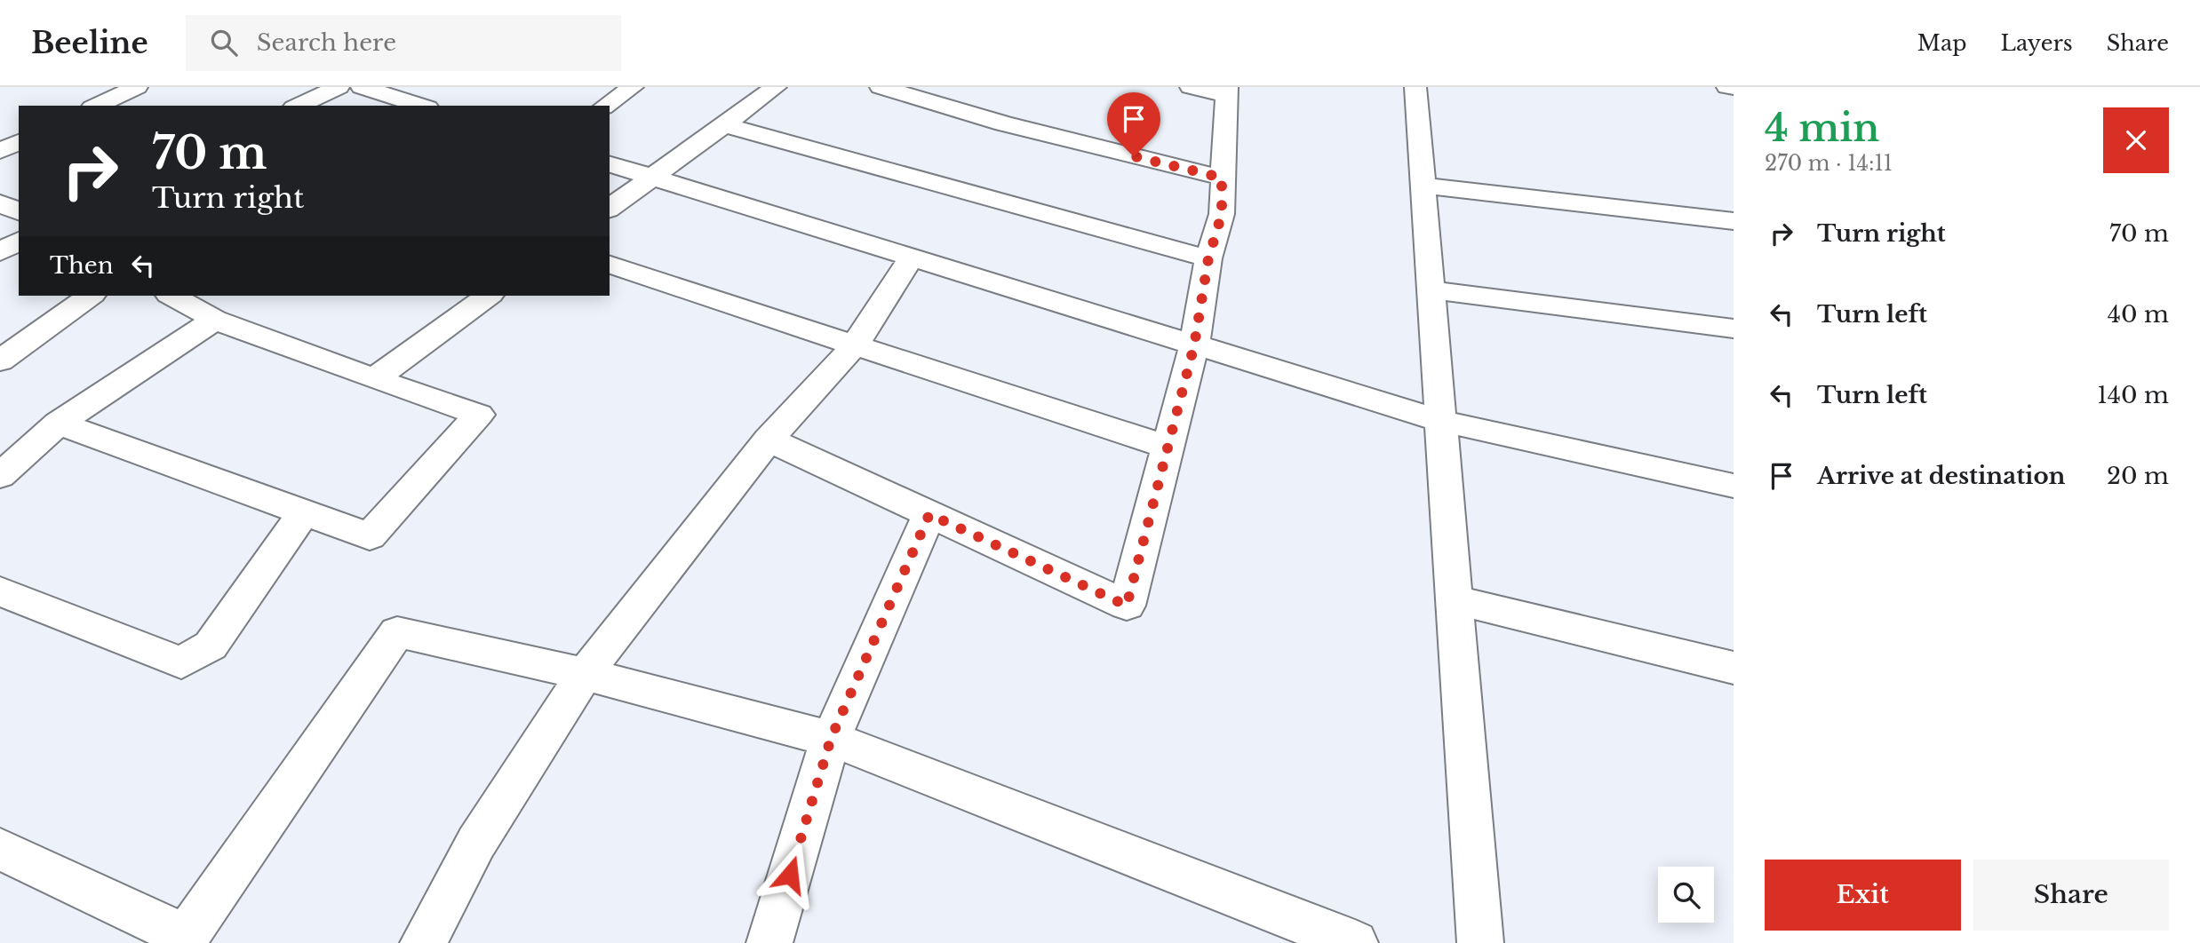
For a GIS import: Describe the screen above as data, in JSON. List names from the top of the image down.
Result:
{
  "page": {
    "header": "Beeline",
    "search": "Search here",
    "nav": ["Map", "Layers", "Share"],
    "heading": ["4 min", "270 m · 14:11"],
    "turn": ["70 m", "Turn right"],
    "list": [
      {
        "name": "Turn right",
        "value": "70 m"
      },
      {
        "name": "Turn left",
        "value": "40 m"
      },
      {
        "name": "Turn left",
        "value": "140 m"
      },
      {
        "name": "Arrive at destination",
        "value": "20 m"
      }
    ],
    "then": "Then",
    "buttons": ["Exit", "Share"]
  }
}
